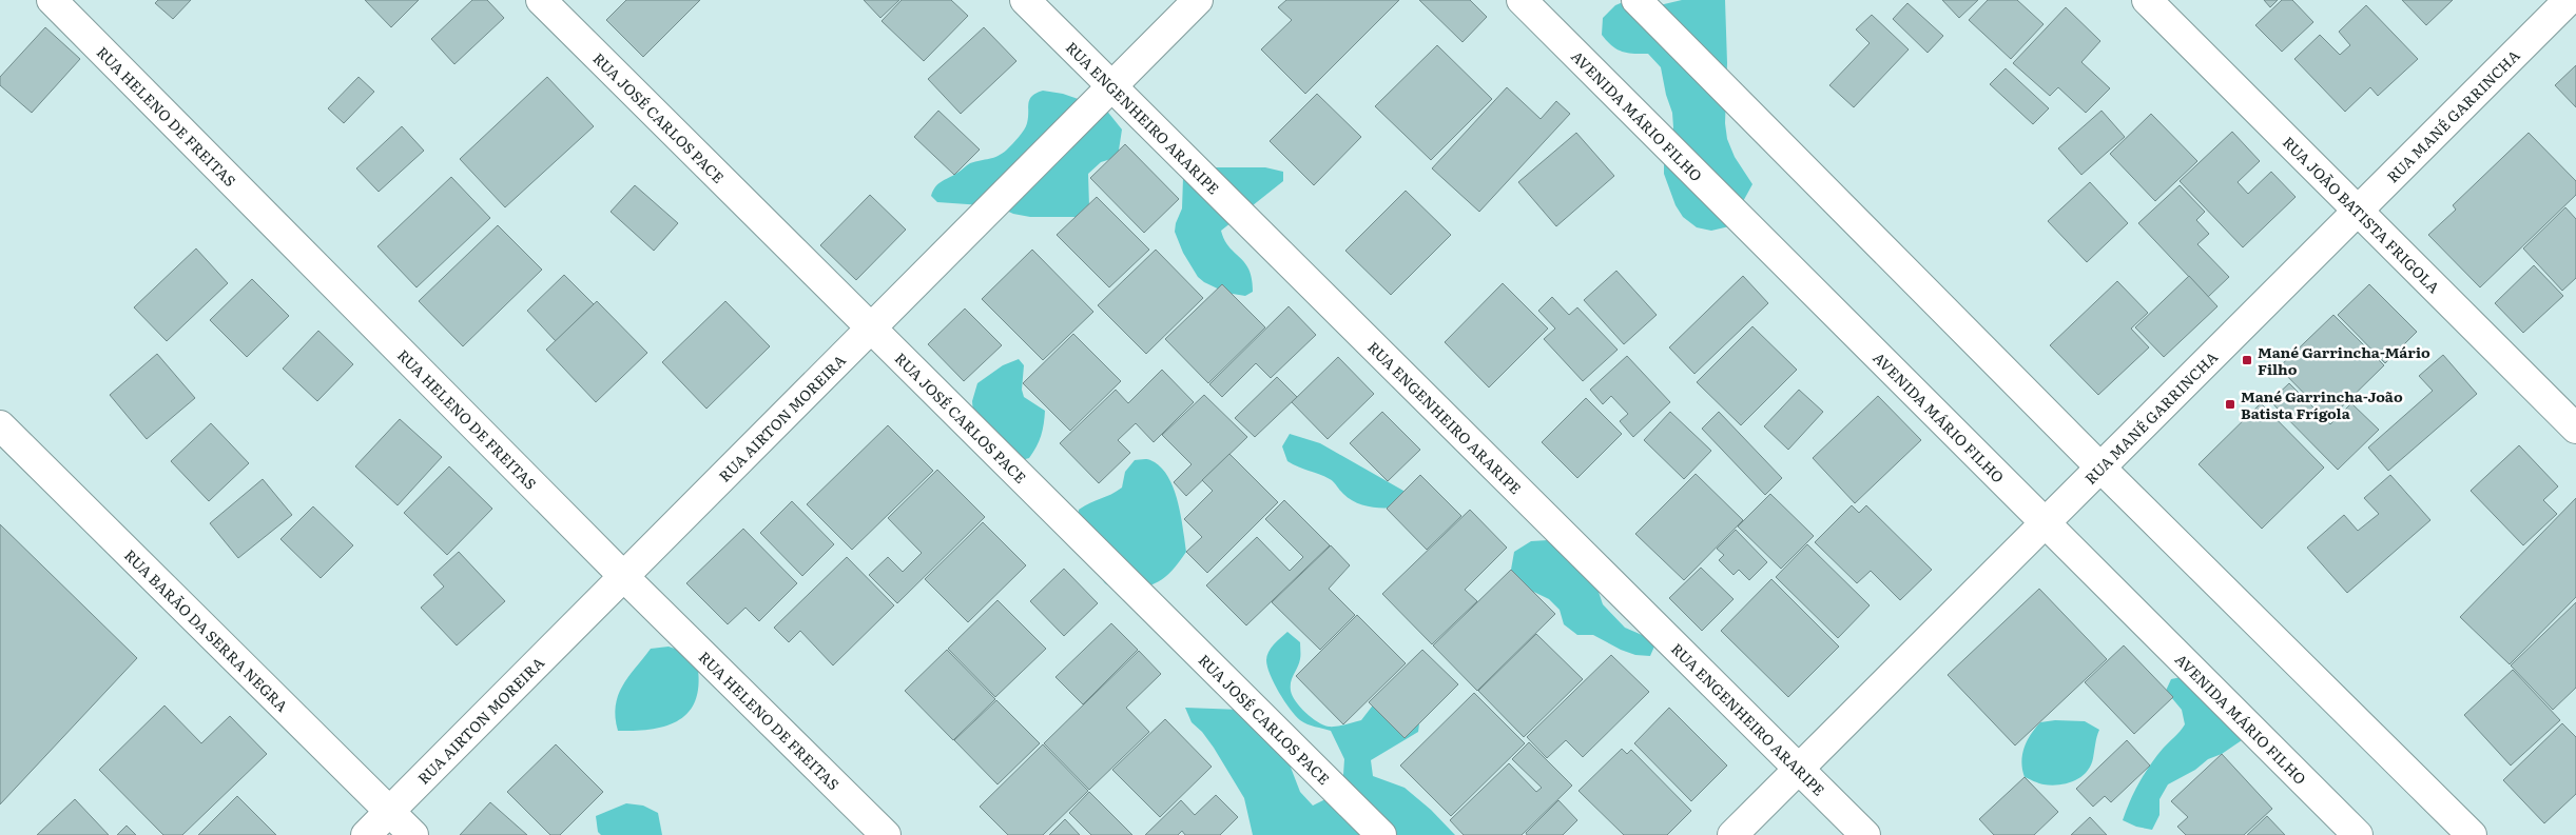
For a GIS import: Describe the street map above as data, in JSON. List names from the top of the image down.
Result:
{
  "streets": {
    "street": [
      "RUA HELENO DE FREITAS",
      "AVENIDA MÁRIO FILHO",
      "RUA MANÉ GARRINCHA",
      "RUA JOSÉ CARLOS PACE",
      "RUA ENGENHEIRO ARARIPE",
      "RUA JOÃO BATISTA FRIGOLA",
      "RUA AIRTON MOREIRA",
      "RUA BARÃO DA SERRA NEGRA"
    ]
  },
  "crossings": [
    ["RUA HELENO DE FREITAS", "RUA AIRTON MOREIRA"],
    ["AVENIDA MÁRIO FILHO", "RUA MANÉ GARRINCHA"],
    ["RUA MANÉ GARRINCHA", "RUA ENGENHEIRO ARARIPE"],
    ["RUA MANÉ GARRINCHA", "RUA JOÃO BATISTA FRIGOLA"],
    ["RUA JOSÉ CARLOS PACE", "RUA AIRTON MOREIRA"],
    ["RUA ENGENHEIRO ARARIPE", "RUA AIRTON MOREIRA"],
    ["RUA AIRTON MOREIRA", "RUA BARÃO DA SERRA NEGRA"]
  ],
  "places": {
    "transit": ["Mané Garrincha-Mário Filho", "Mané Garrincha-João Batista Frígola"]
  }
}
